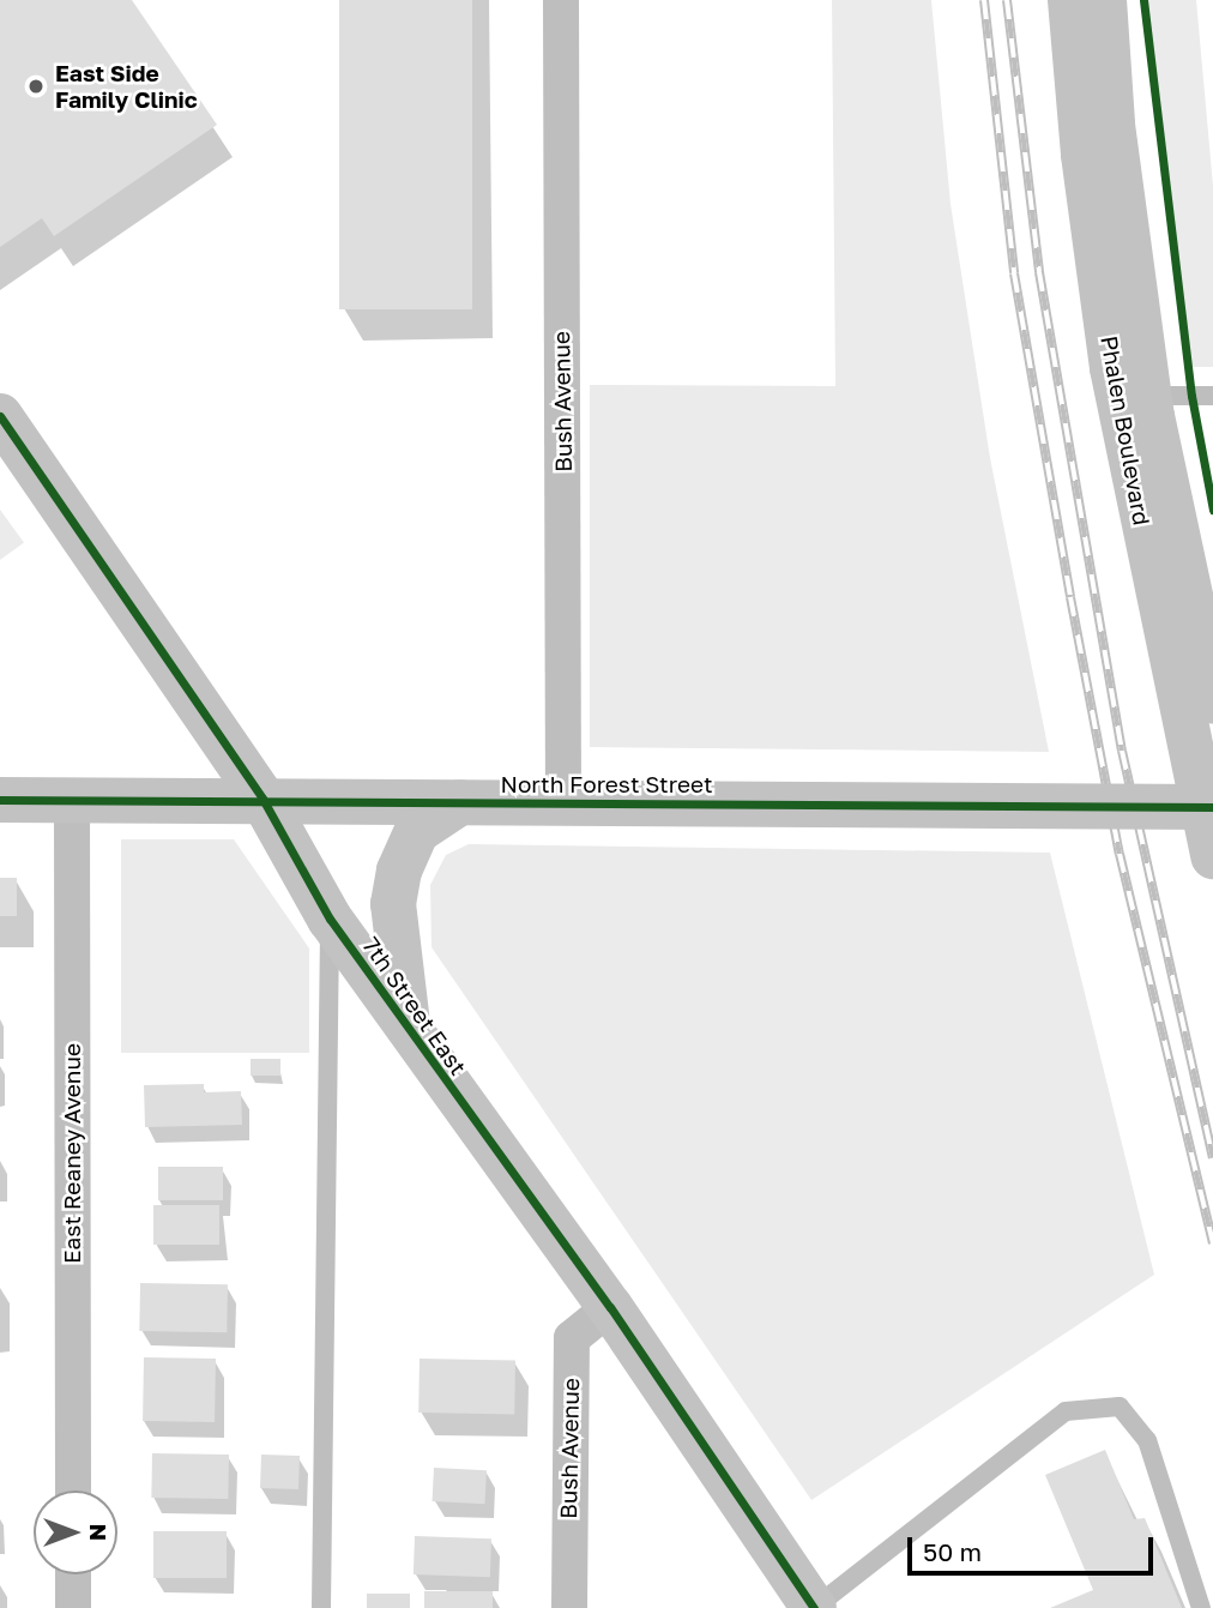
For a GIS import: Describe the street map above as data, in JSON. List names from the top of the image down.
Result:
{
  "streets": {
    "street": [
      "Bush Avenue",
      "Phalen Boulevard",
      "North Forest Street",
      "7th Street East",
      "East Reaney Avenue"
    ]
  },
  "crossings": [
    ["Bush Avenue", "North Forest Street"],
    ["Bush Avenue", "7th Street East"],
    ["North Forest Street", "7th Street East"],
    ["North Forest Street", "East Reaney Avenue"]
  ],
  "places": ["East Side Family Clinic"],
  "scale_bar": "50 m",
  "north": "right"
}
